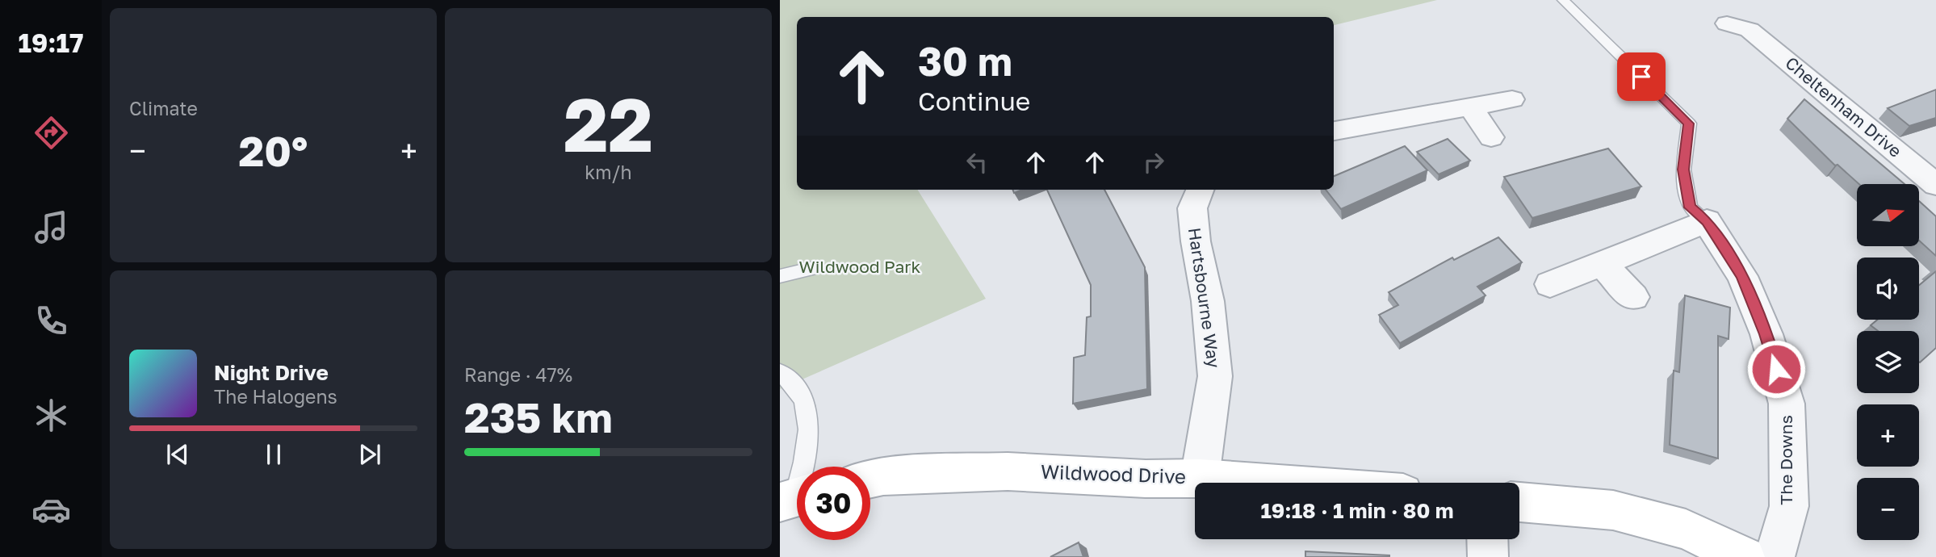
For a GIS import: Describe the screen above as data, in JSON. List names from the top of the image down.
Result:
{
  "streets": {
    "street": [
      "Cheltenham Drive",
      "Hartsbourne Way",
      "The Downs",
      "Wildwood Drive"
    ]
  },
  "crossings": [
    ["Hartsbourne Way", "Wildwood Drive"]
  ],
  "parks": ["Wildwood Park"],
  "north": "right",
  "page": {
    "tabs": "19:17",
    "tile": [
      "Climate",
      ["22", "km/h"],
      ["Range · 47%", "235 km"]
    ],
    "turn": ["30 m", "Continue"],
    "heat": ["−", "20°", "+"],
    "map_buttons": ["+", "−"],
    "song": ["Night Drive", "The Halogens"],
    "limit": "30",
    "trip": "19:18 · 1 min · 80 m"
  }
}
